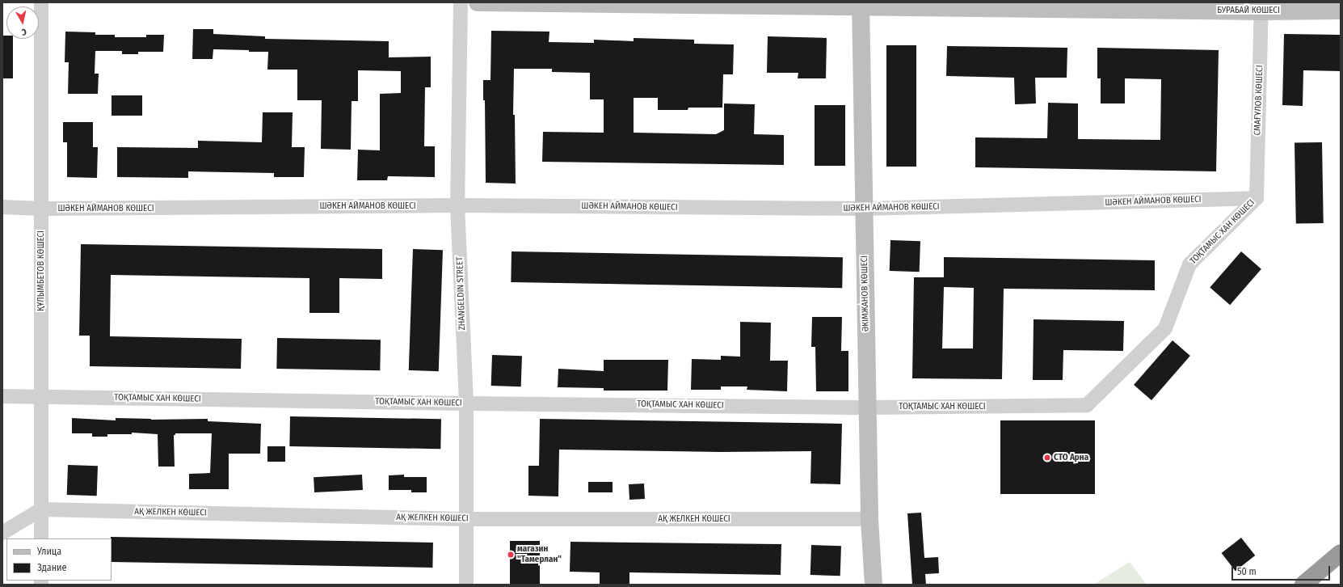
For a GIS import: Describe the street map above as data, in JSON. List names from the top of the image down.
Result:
{
  "streets": {
    "street": [
      "БУРАБАЙ КӨШЕСІ",
      "СМАҒҰЛОВ КӨШЕСІ",
      "ШӘКЕН АЙМАНОВ КӨШЕСІ",
      "ТОҚТАМЫС ХАН КӨШЕСІ",
      "ҚҰЛЫМБЕТОВ КӨШЕСІ",
      "ZHANGELDIN STREET",
      "ӘКІМЖАНОВ КӨШЕСІ",
      "АҚ ЖЕЛКЕН КӨШЕСІ"
    ]
  },
  "crossings": [
    ["БУРАБАЙ КӨШЕСІ", "СМАҒҰЛОВ КӨШЕСІ"],
    ["БУРАБАЙ КӨШЕСІ", "ӘКІМЖАНОВ КӨШЕСІ"],
    ["СМАҒҰЛОВ КӨШЕСІ", "ШӘКЕН АЙМАНОВ КӨШЕСІ"],
    ["СМАҒҰЛОВ КӨШЕСІ", "ТОҚТАМЫС ХАН КӨШЕСІ"],
    ["ШӘКЕН АЙМАНОВ КӨШЕСІ", "ТОҚТАМЫС ХАН КӨШЕСІ"],
    ["ШӘКЕН АЙМАНОВ КӨШЕСІ", "ҚҰЛЫМБЕТОВ КӨШЕСІ"],
    ["ШӘКЕН АЙМАНОВ КӨШЕСІ", "ZHANGELDIN STREET"],
    ["ШӘКЕН АЙМАНОВ КӨШЕСІ", "ӘКІМЖАНОВ КӨШЕСІ"],
    ["ТОҚТАМЫС ХАН КӨШЕСІ", "ҚҰЛЫМБЕТОВ КӨШЕСІ"],
    ["ТОҚТАМЫС ХАН КӨШЕСІ", "ZHANGELDIN STREET"],
    ["ТОҚТАМЫС ХАН КӨШЕСІ", "ӘКІМЖАНОВ КӨШЕСІ"],
    ["ҚҰЛЫМБЕТОВ КӨШЕСІ", "АҚ ЖЕЛКЕН КӨШЕСІ"],
    ["ZHANGELDIN STREET", "АҚ ЖЕЛКЕН КӨШЕСІ"],
    ["ӘКІМЖАНОВ КӨШЕСІ", "АҚ ЖЕЛКЕН КӨШЕСІ"]
  ],
  "places": ["СТО Арна", "магазин \"Тамерлан\""],
  "legend": ["Улица", "Здание"],
  "scale_bar": "50 m",
  "north": "bottom"
}
